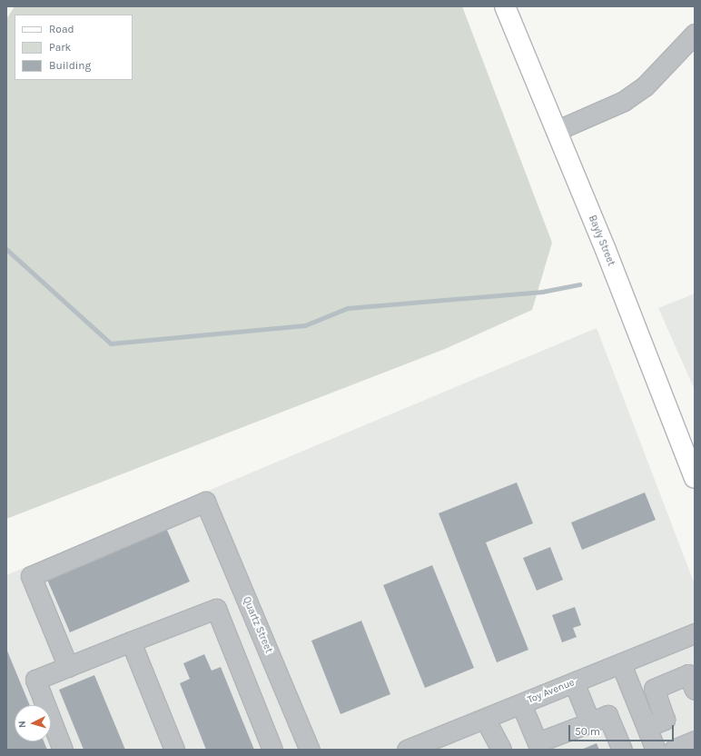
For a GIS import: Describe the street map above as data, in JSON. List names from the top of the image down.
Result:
{
  "streets": {
    "main road": ["Bayly Street"],
    "street": ["Quartz Street", "Toy Avenue"]
  },
  "legend": ["Road", "Park", "Building"],
  "scale_bar": "50 m",
  "north": "left"
}
